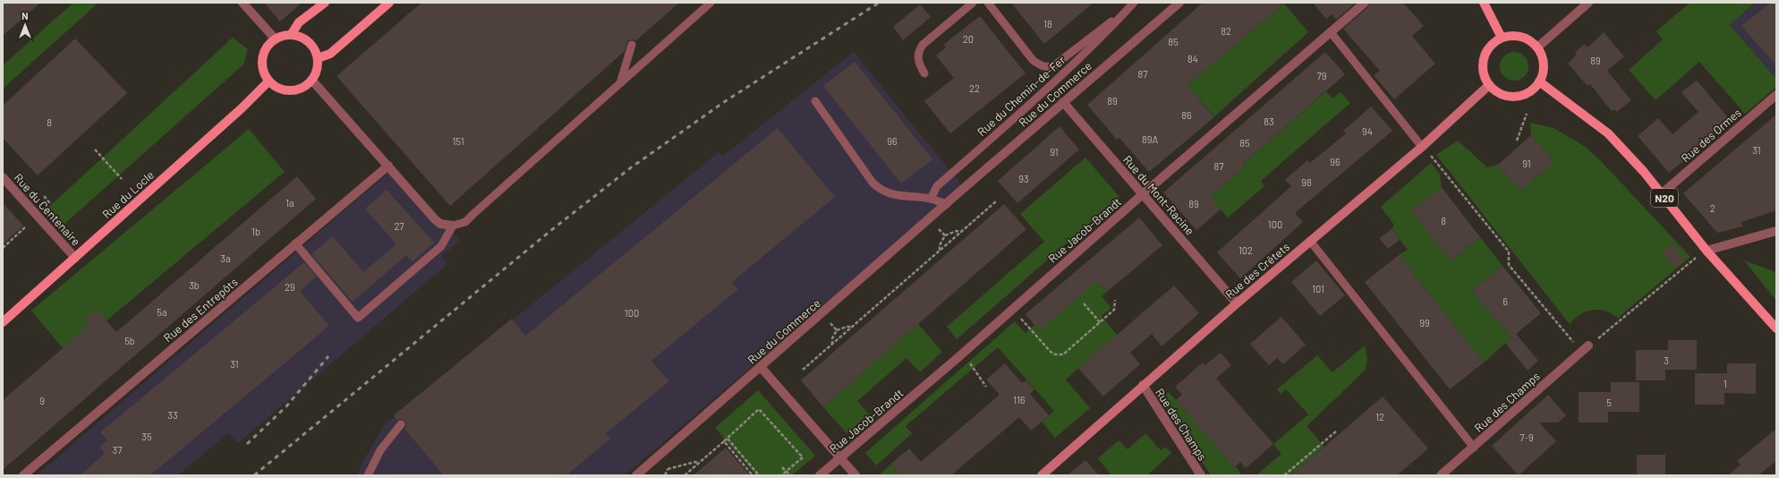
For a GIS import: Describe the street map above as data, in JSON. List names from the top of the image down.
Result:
{
  "streets": {
    "main road": ["Rue du Locle", "N20", "Rue des Crêtets"],
    "street": [
      "Rue du Commerce",
      "Rue des Ormes",
      "Rue du Mont-Racine",
      "Rue du Centenaire",
      "Rue Jacob-Brandt",
      "Rue des Entrepôts",
      "Rue des Champs"
    ],
    "lane": ["Rue du Chemin-de-Fer"]
  },
  "crossings": [
    ["Rue du Commerce", "Rue du Mont-Racine"],
    ["Rue des Ormes", "N20"],
    ["Rue du Locle", "Rue du Centenaire"],
    ["Rue du Mont-Racine", "Rue Jacob-Brandt"],
    ["Rue du Mont-Racine", "Rue des Crêtets"],
    ["N20", "Rue des Crêtets"],
    ["Rue des Crêtets", "Rue des Champs"]
  ],
  "house_numbers": [
    "18",
    "82",
    "20",
    "85",
    "84",
    "89",
    "87",
    "79",
    "22",
    "89",
    "86",
    "83",
    "8",
    "94",
    "89A",
    "151",
    "96",
    "85",
    "31",
    "91",
    "96",
    "91",
    "87",
    "93",
    "98",
    "1a",
    "89",
    "2",
    "8",
    "100",
    "27",
    "1b",
    "102",
    "3a",
    "3b",
    "29",
    "101",
    "6",
    "5a",
    "100",
    "99",
    "5b",
    "3",
    "31",
    "1",
    "116",
    "9",
    "5",
    "33",
    "12",
    "35",
    "7-9",
    "37"
  ],
  "north": "top"
}
